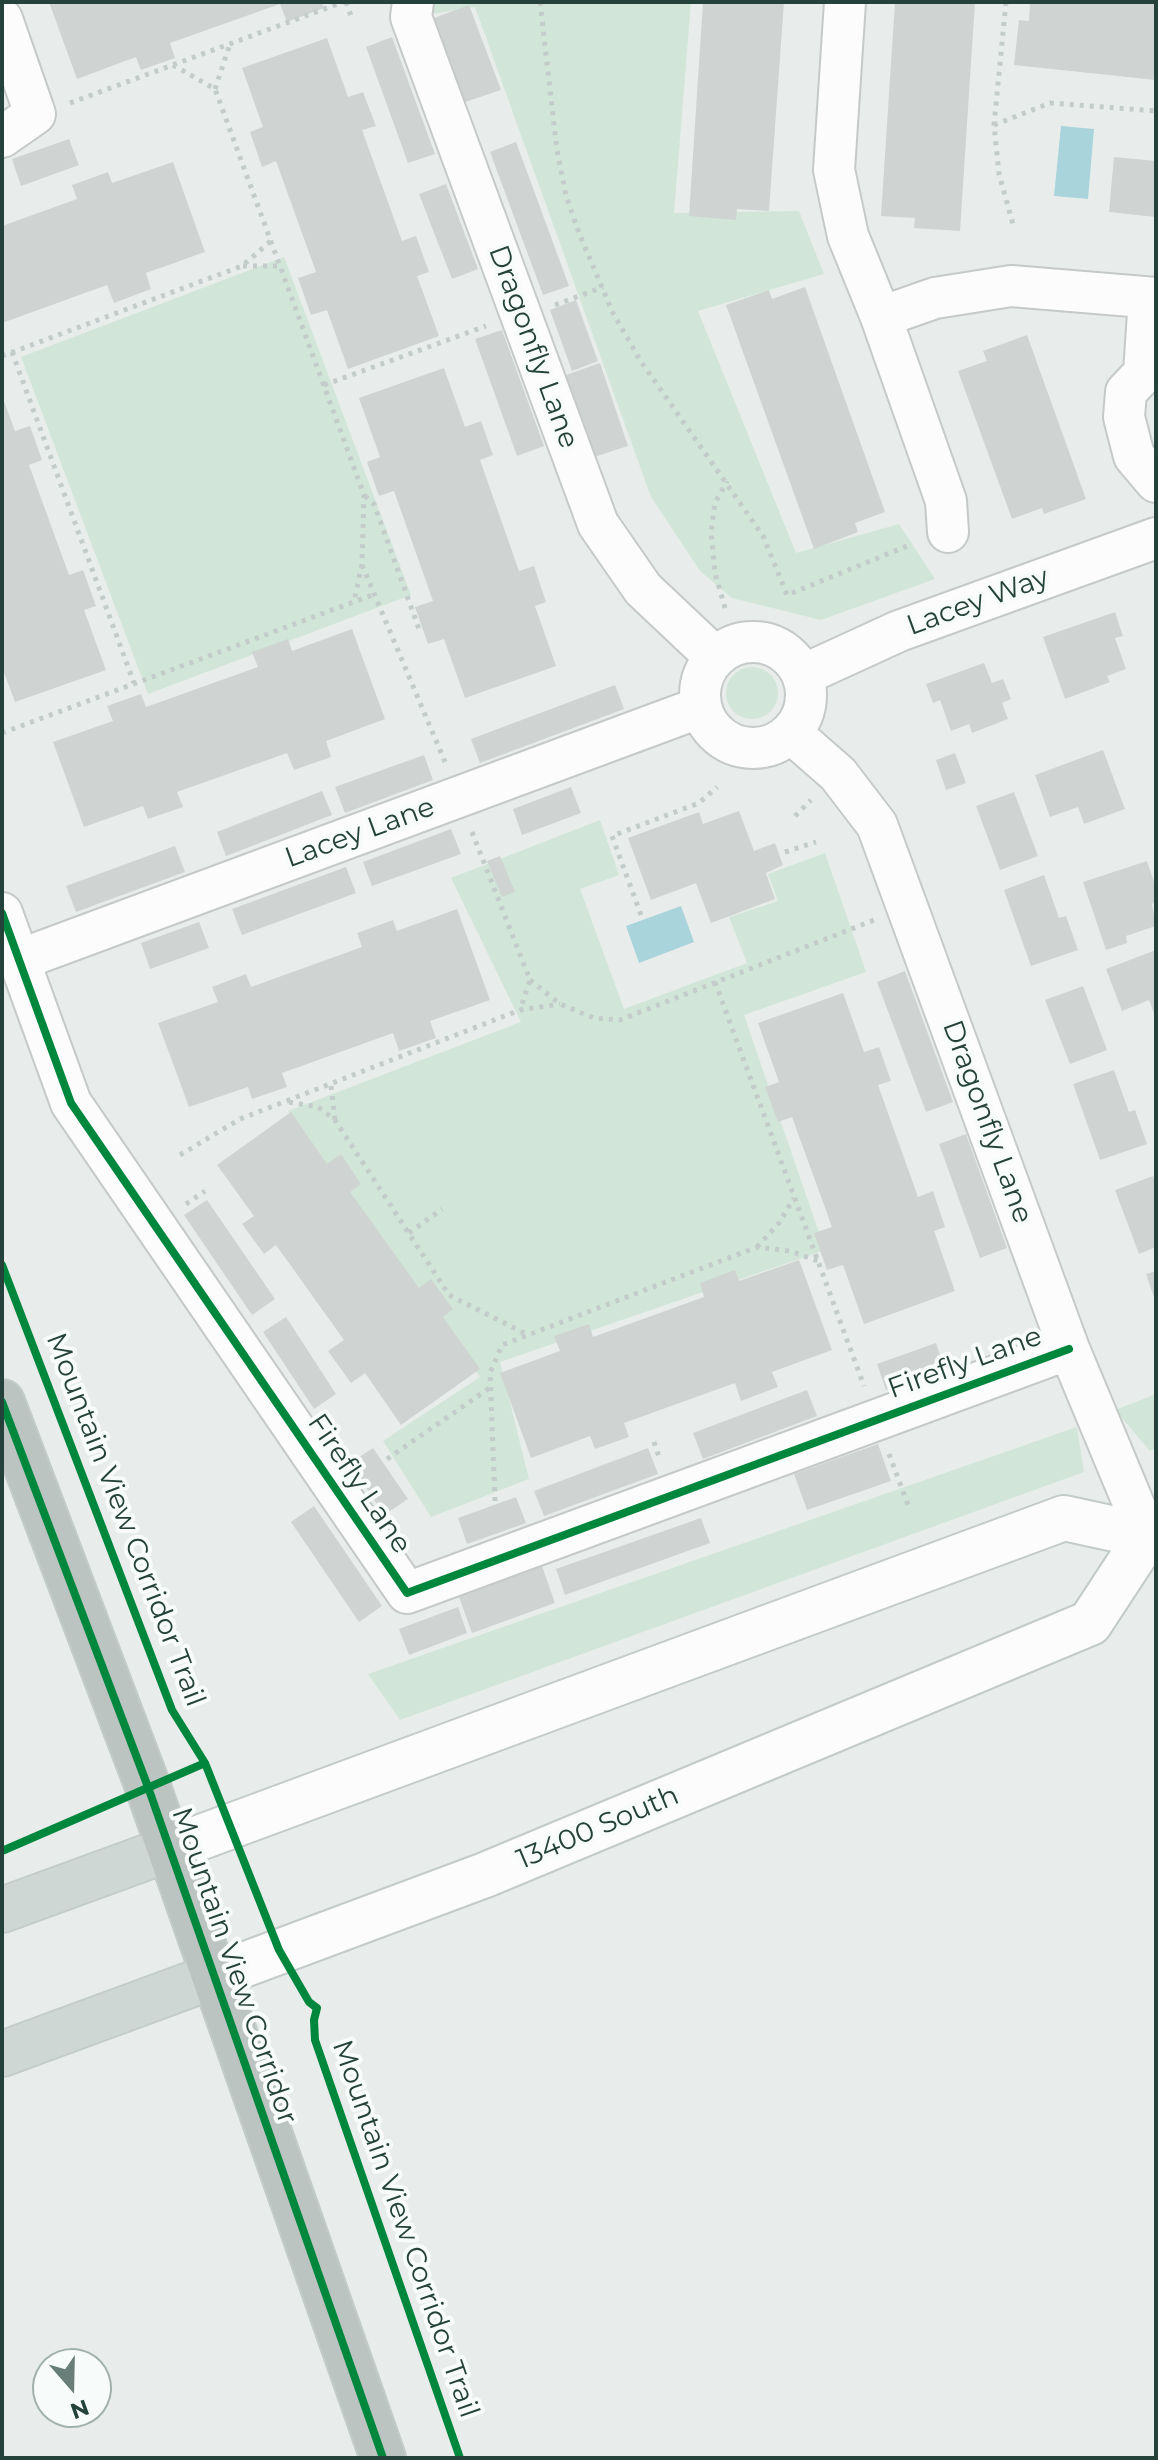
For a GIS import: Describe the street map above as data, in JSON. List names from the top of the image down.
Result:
{
  "streets": {
    "highway": ["Mountain View Corridor"],
    "main road": ["13400 South"],
    "street": [
      "Dragonfly Lane",
      "Lacey Way",
      "Lacey Lane",
      "Firefly Lane"
    ],
    "cycle path": ["Mountain View Corridor Trail"]
  },
  "crossings": [
    ["Dragonfly Lane", "Lacey Way"],
    ["Dragonfly Lane", "Lacey Lane"],
    ["Dragonfly Lane", "Firefly Lane"],
    ["Dragonfly Lane", "13400 South"],
    ["Lacey Way", "Lacey Lane"],
    ["Lacey Lane", "Firefly Lane"],
    ["13400 South", "Mountain View Corridor"]
  ],
  "north": "bottom"
}
